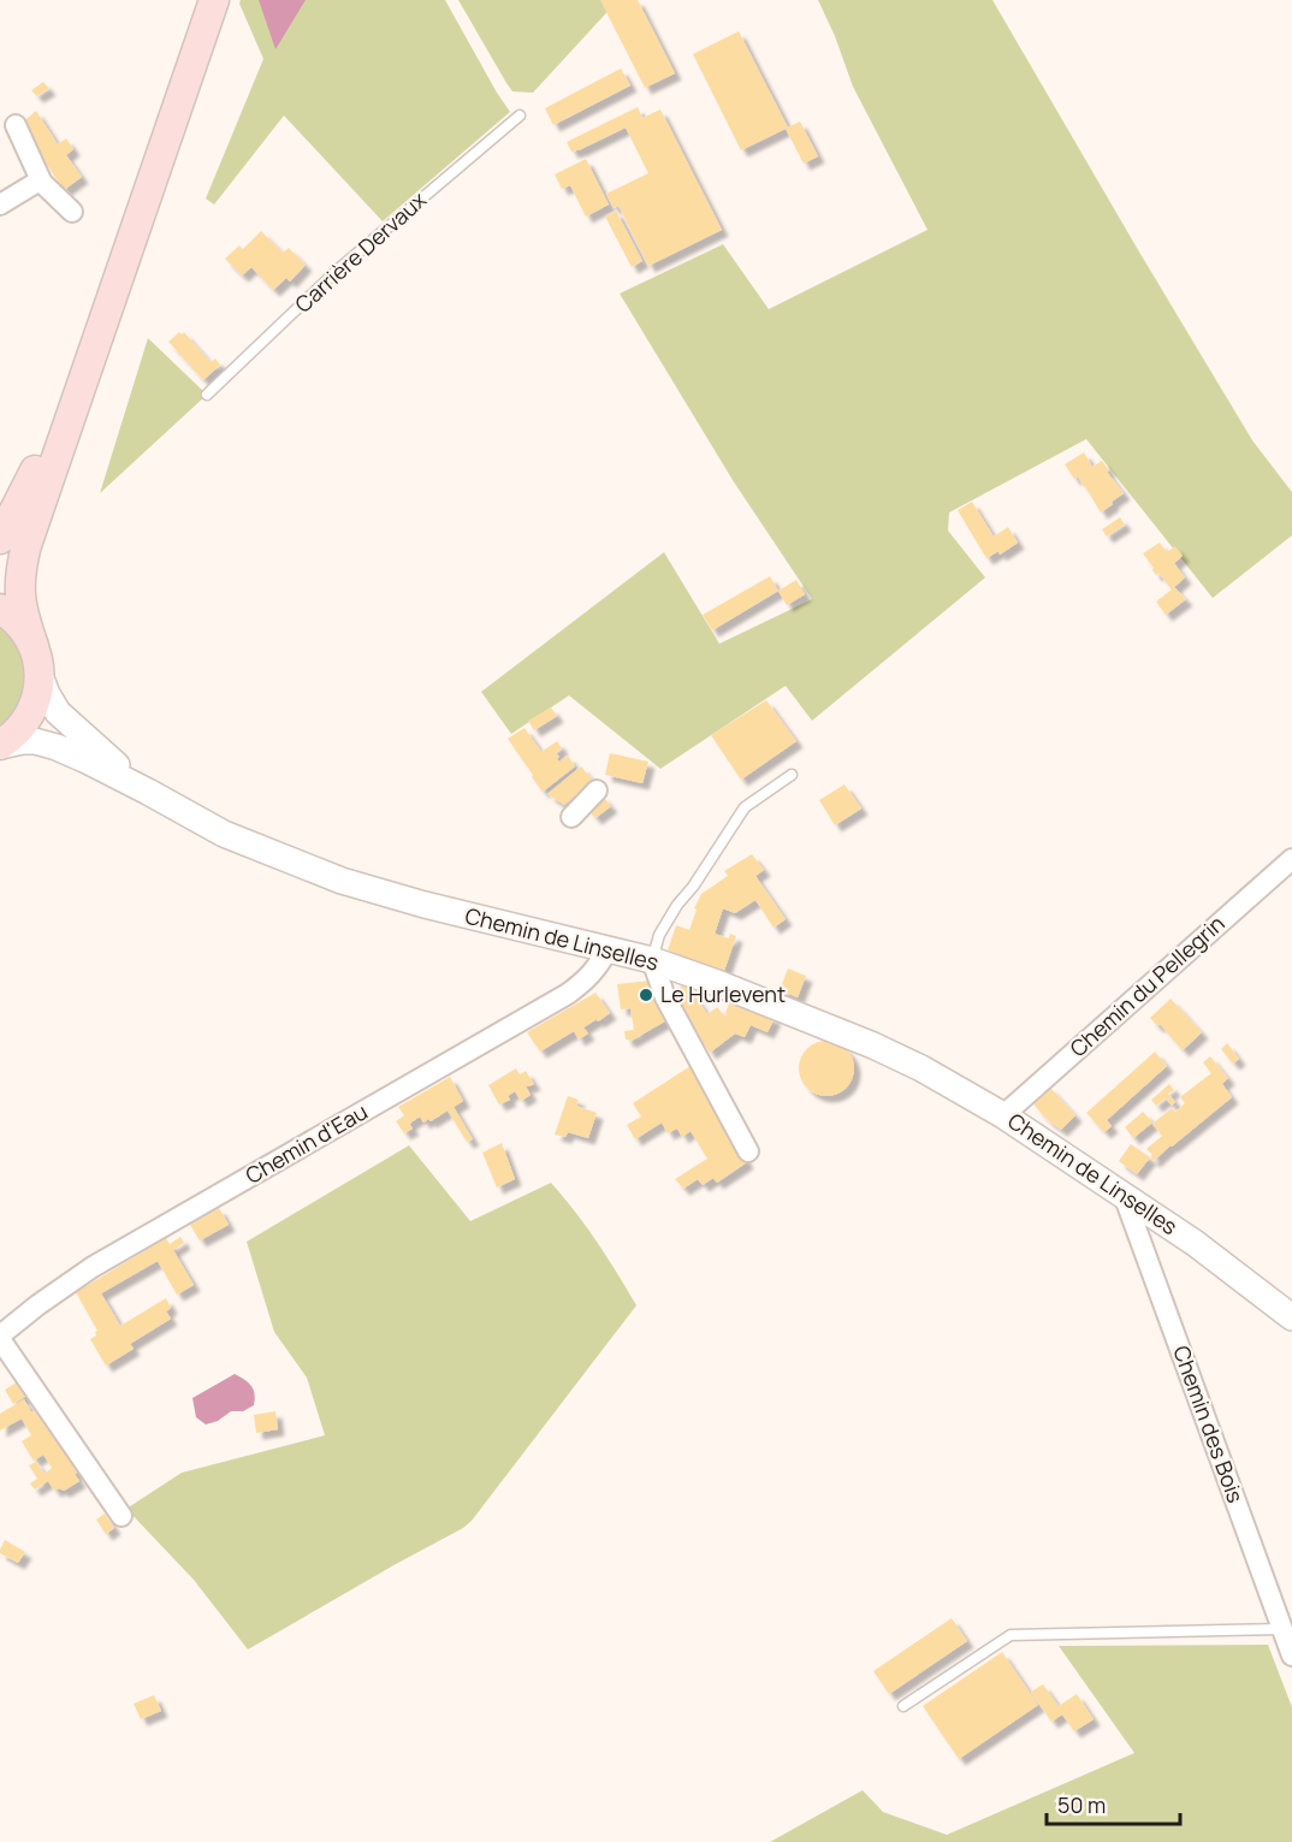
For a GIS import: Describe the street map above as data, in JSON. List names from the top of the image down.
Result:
{
  "streets": {
    "street": [
      "Chemin de Linselles",
      "Chemin du Pellegrin",
      "Chemin d'Eau",
      "Chemin des Bois"
    ],
    "lane": ["Carrière Dervaux"]
  },
  "crossings": [
    ["Chemin de Linselles", "Chemin du Pellegrin"],
    ["Chemin de Linselles", "Chemin d'Eau"],
    ["Chemin de Linselles", "Chemin des Bois"]
  ],
  "places": ["Le Hurlevent"],
  "scale_bar": "50 m"
}
